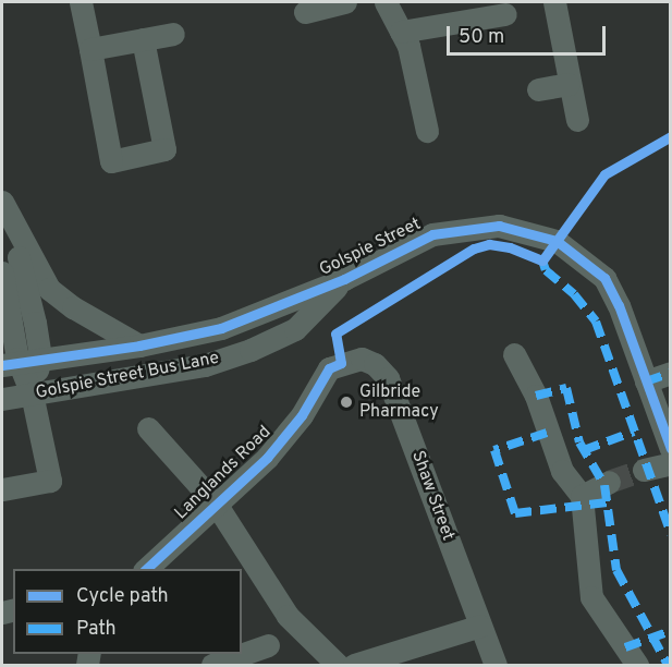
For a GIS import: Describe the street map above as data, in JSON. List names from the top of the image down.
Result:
{
  "streets": {
    "street": [
      "Golspie Street",
      "Golspie Street Bus Lane",
      "Langlands Road",
      "Shaw Street"
    ]
  },
  "crossings": [
    ["Golspie Street", "Golspie Street Bus Lane"],
    ["Langlands Road", "Shaw Street"]
  ],
  "places": ["Gilbride Pharmacy"],
  "legend": ["Cycle path", "Path"],
  "scale_bar": "50 m"
}
